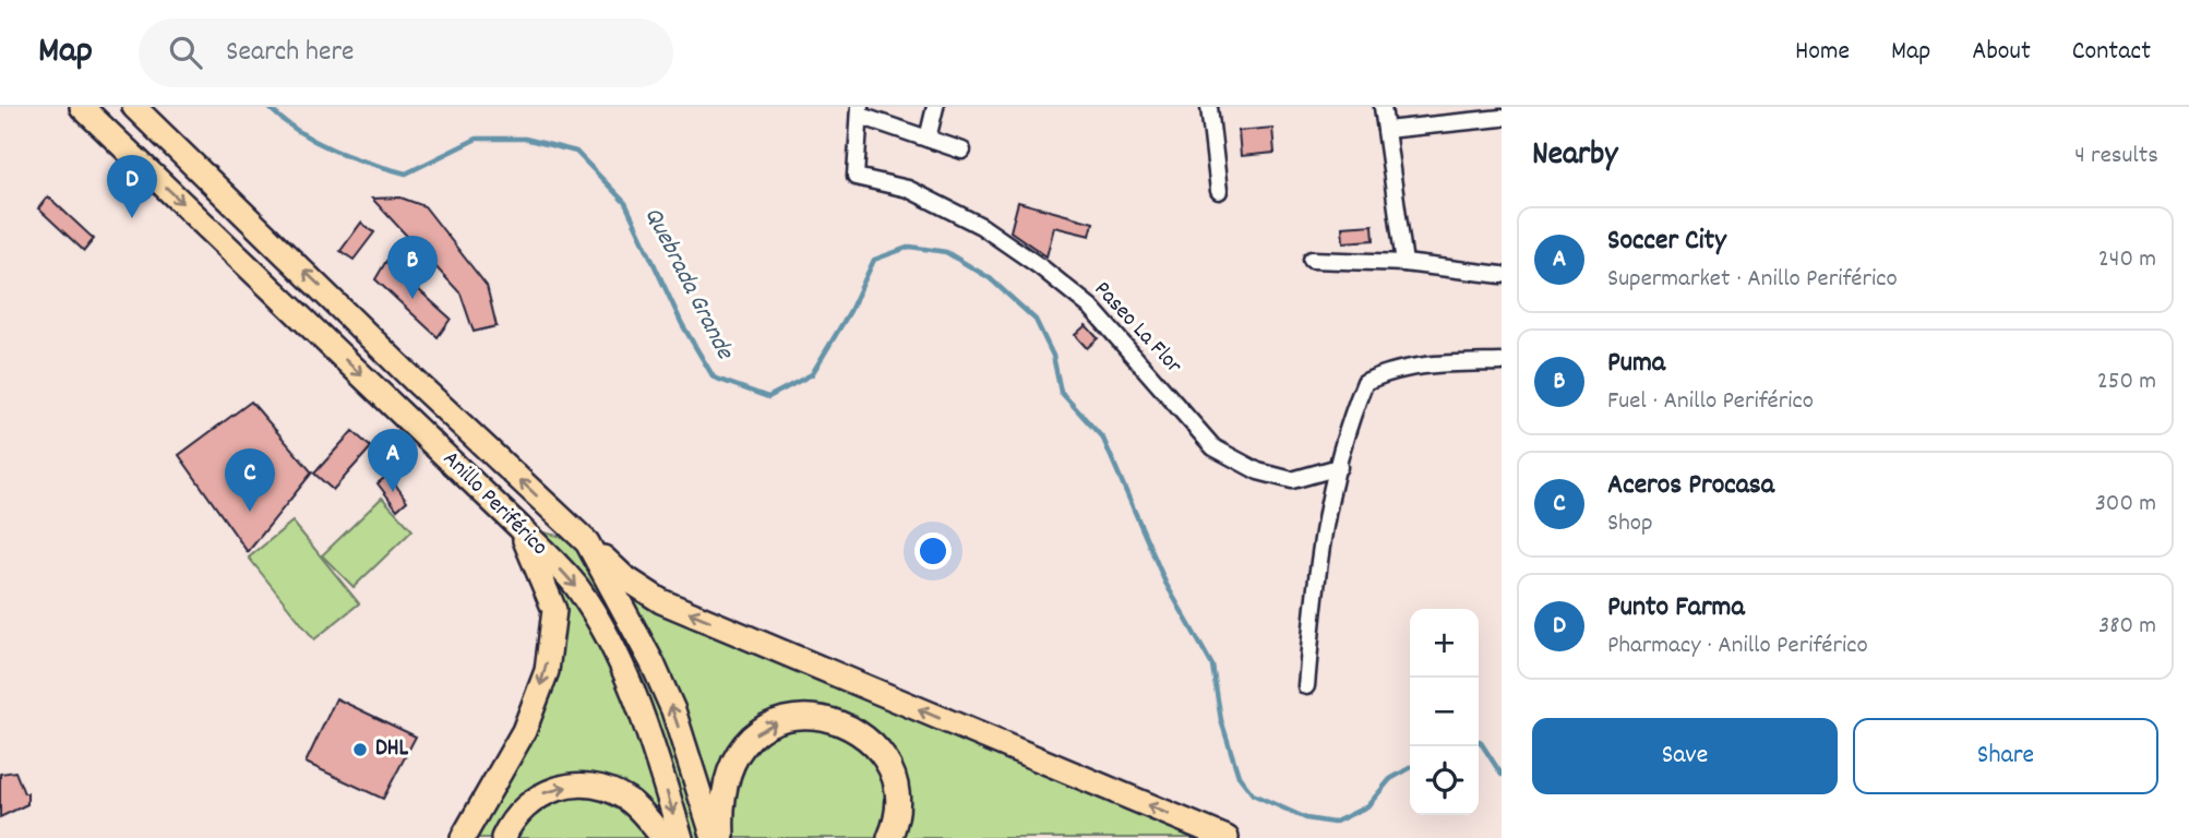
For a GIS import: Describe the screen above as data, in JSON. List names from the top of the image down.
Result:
{
  "streets": {
    "highway": ["Anillo Periférico"],
    "street": ["Paseo La Flor"]
  },
  "water": ["Quebrada Grande"],
  "places": ["DHL"],
  "page": {
    "header": "Map",
    "search": "Search here",
    "nav": [
      "Home",
      "Map",
      "About",
      "Contact"
    ],
    "heading": ["Nearby", "4 results"],
    "pins": [
      "D",
      "B",
      "A",
      "C"
    ],
    "list": [
      {
        "mark": "A",
        "name": "Soccer City",
        "note": "Supermarket · Anillo Periférico",
        "value": "240 m"
      },
      {
        "mark": "B",
        "name": "Puma",
        "note": "Fuel · Anillo Periférico",
        "value": "250 m"
      },
      {
        "mark": "C",
        "name": "Aceros Procasa",
        "note": "Shop",
        "value": "300 m"
      },
      {
        "mark": "D",
        "name": "Punto Farma",
        "note": "Pharmacy · Anillo Periférico",
        "value": "380 m"
      }
    ],
    "map_buttons": ["+", "−"],
    "buttons": ["Save", "Share"]
  }
}
